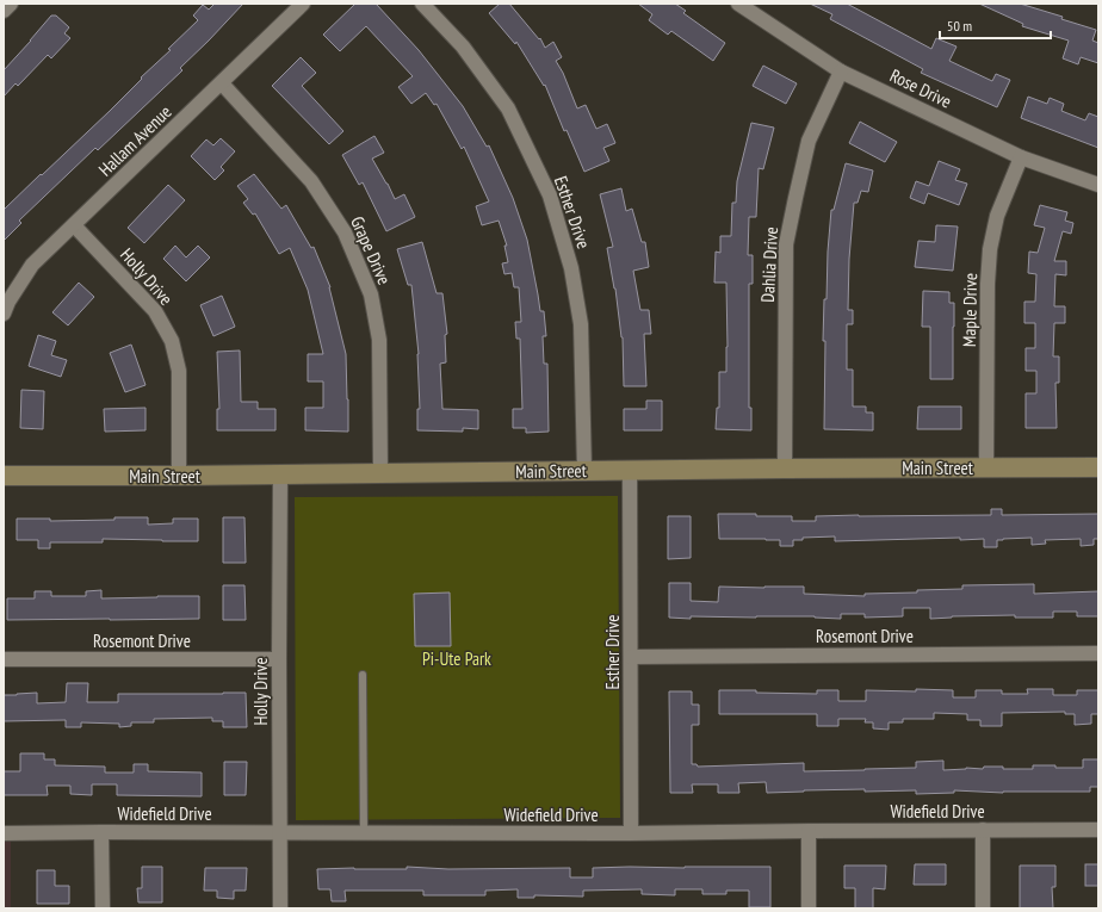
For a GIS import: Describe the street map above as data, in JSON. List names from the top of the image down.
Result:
{
  "streets": {
    "main road": ["Main Street"],
    "street": [
      "Rose Drive",
      "Hallam Avenue",
      "Esther Drive",
      "Grape Drive",
      "Dahlia Drive",
      "Holly Drive",
      "Maple Drive",
      "Rosemont Drive",
      "Widefield Drive"
    ]
  },
  "crossings": [
    ["Rose Drive", "Dahlia Drive"],
    ["Rose Drive", "Maple Drive"],
    ["Hallam Avenue", "Grape Drive"],
    ["Hallam Avenue", "Holly Drive"],
    ["Esther Drive", "Main Street"],
    ["Esther Drive", "Rosemont Drive"],
    ["Esther Drive", "Widefield Drive"],
    ["Grape Drive", "Main Street"],
    ["Dahlia Drive", "Main Street"],
    ["Holly Drive", "Main Street"],
    ["Holly Drive", "Rosemont Drive"],
    ["Holly Drive", "Widefield Drive"],
    ["Maple Drive", "Main Street"]
  ],
  "parks": ["Pi-Ute Park"],
  "scale_bar": "50 m"
}
